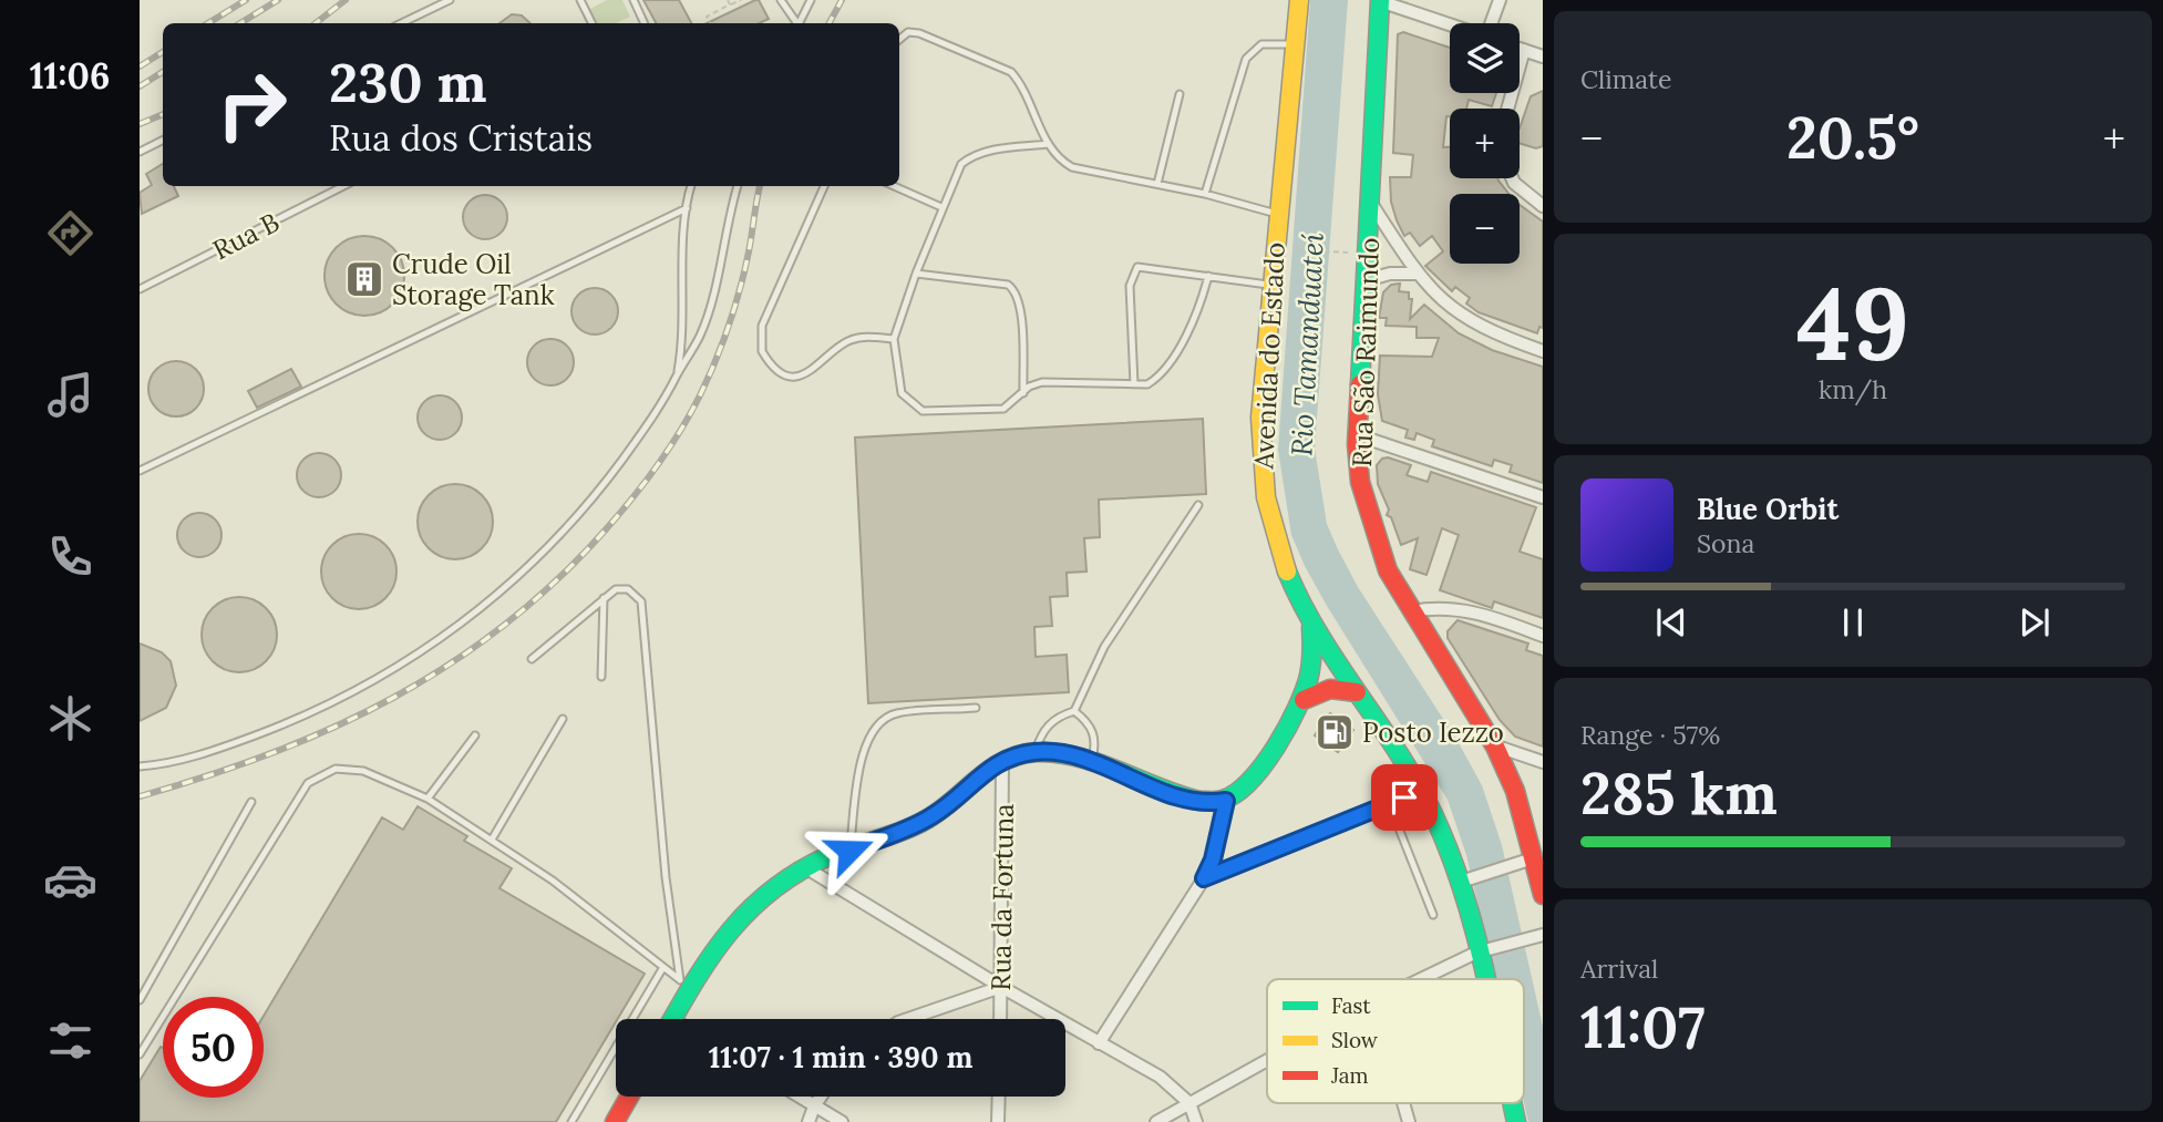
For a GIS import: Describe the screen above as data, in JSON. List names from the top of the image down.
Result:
{
  "streets": {
    "main road": ["Rua São Raimundo", "Avenida do Estado"],
    "street": ["Rua da Fortuna"],
    "lane": ["Rua B"]
  },
  "water": ["Rio Tamanduateí"],
  "places": {
    "building": ["Crude Oil Storage Tank"],
    "fuel station": ["Posto Iezzo"]
  },
  "legend": ["Fast", "Slow", "Jam"],
  "page": {
    "tabs": "11:06",
    "tile": [
      "Climate",
      ["49", "km/h"],
      ["Range · 57%", "285 km"],
      ["Arrival", "11:07"]
    ],
    "map_buttons": ["+", "−"],
    "turn": ["230 m", "Rua dos Cristais"],
    "heat": ["−", "20.5°", "+"],
    "song": ["Blue Orbit", "Sona"],
    "limit": "50",
    "trip": "11:07 · 1 min · 390 m"
  }
}
